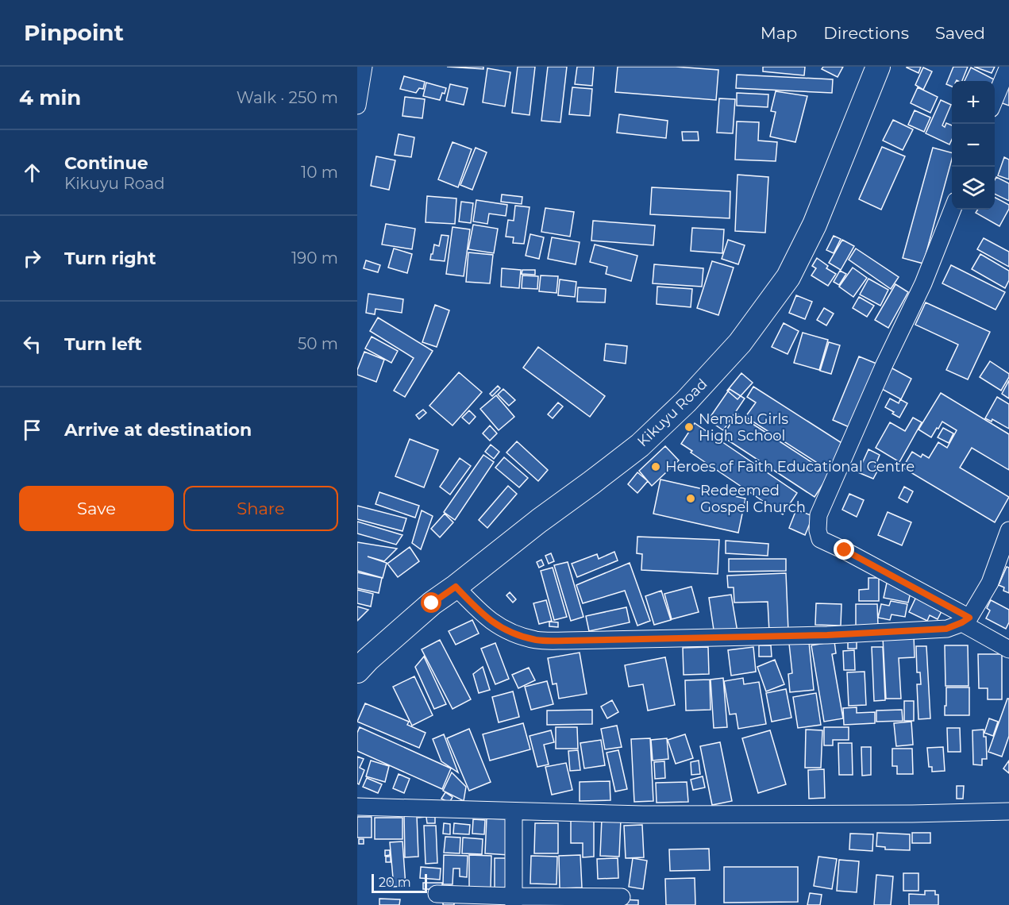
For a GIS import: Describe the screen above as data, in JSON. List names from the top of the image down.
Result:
{
  "streets": {
    "main road": ["Kikuyu Road"]
  },
  "places": ["Nembu Girls High School", "Heroes of Faith Educational Centre", "Redeemed Gospel Church"],
  "scale_bar": "20 m",
  "page": {
    "header": "Pinpoint",
    "nav": ["Map", "Directions", "Saved"],
    "heading": ["4 min", "Walk · 250 m"],
    "map_buttons": ["+", "−"],
    "list": [
      ["Continue", "Kikuyu Road", "10 m"],
      ["Turn right", "190 m"],
      ["Turn left", "50 m"],
      "Arrive at destination"
    ],
    "buttons": ["Save", "Share"],
    "scale": "20 m"
  }
}
